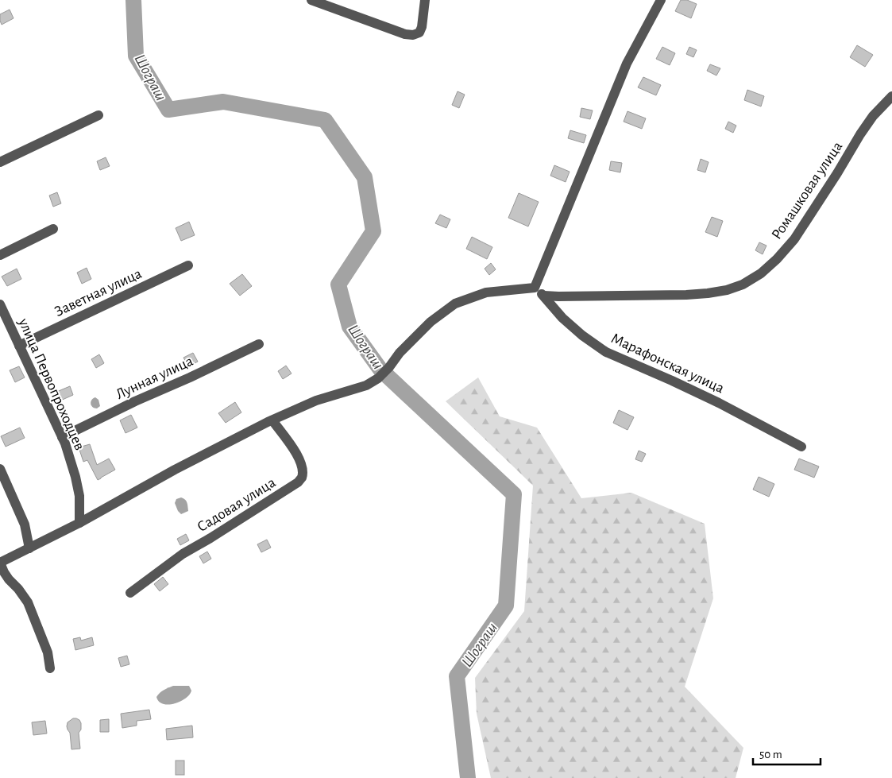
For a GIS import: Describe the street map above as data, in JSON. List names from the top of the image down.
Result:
{
  "streets": {
    "street": [
      "Ромашковая улица",
      "Заветная улица",
      "Марафонская улица",
      "Лунная улица",
      "улица Первопроходцев",
      "Садовая улица"
    ]
  },
  "crossings": [
    ["Ромашковая улица", "Марафонская улица"],
    ["Заветная улица", "улица Первопроходцев"],
    ["Лунная улица", "улица Первопроходцев"]
  ],
  "water": ["Шограш"],
  "scale_bar": "50 m"
}
